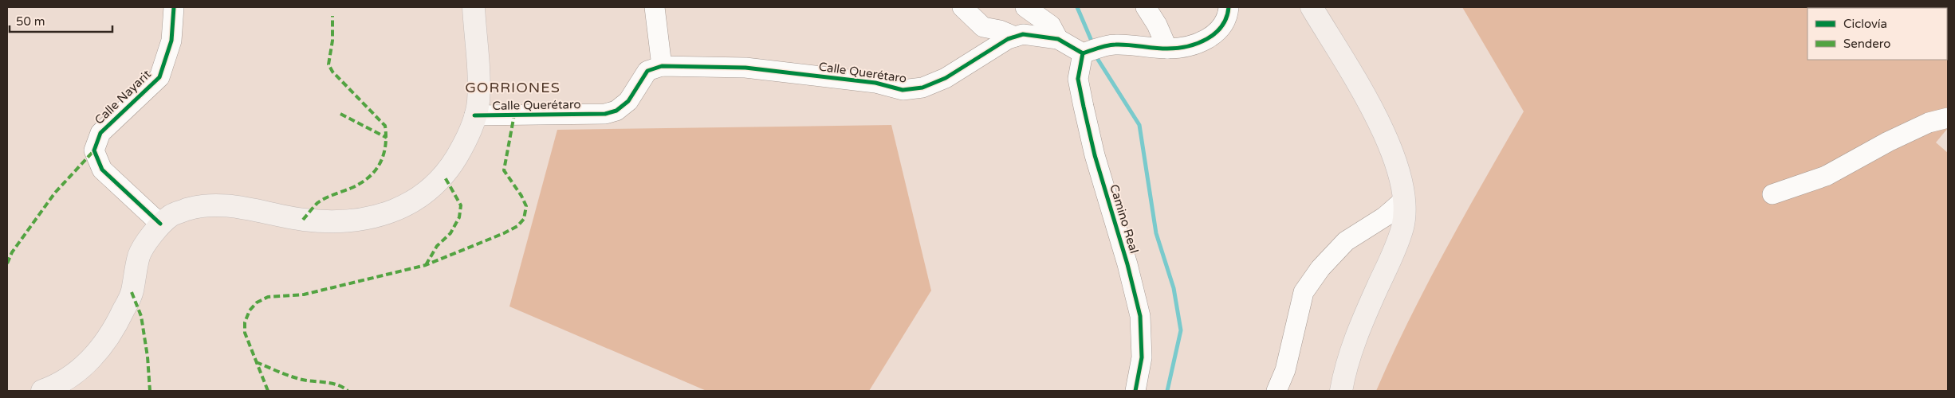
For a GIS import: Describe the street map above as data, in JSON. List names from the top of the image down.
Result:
{
  "streets": {
    "street": ["Calle Querétaro", "Calle Nayarit", "Camino Real"]
  },
  "crossings": [
    ["Calle Querétaro", "Camino Real"]
  ],
  "districts": ["GORRIONES"],
  "legend": ["Ciclovía", "Sendero"],
  "scale_bar": "50 m"
}
